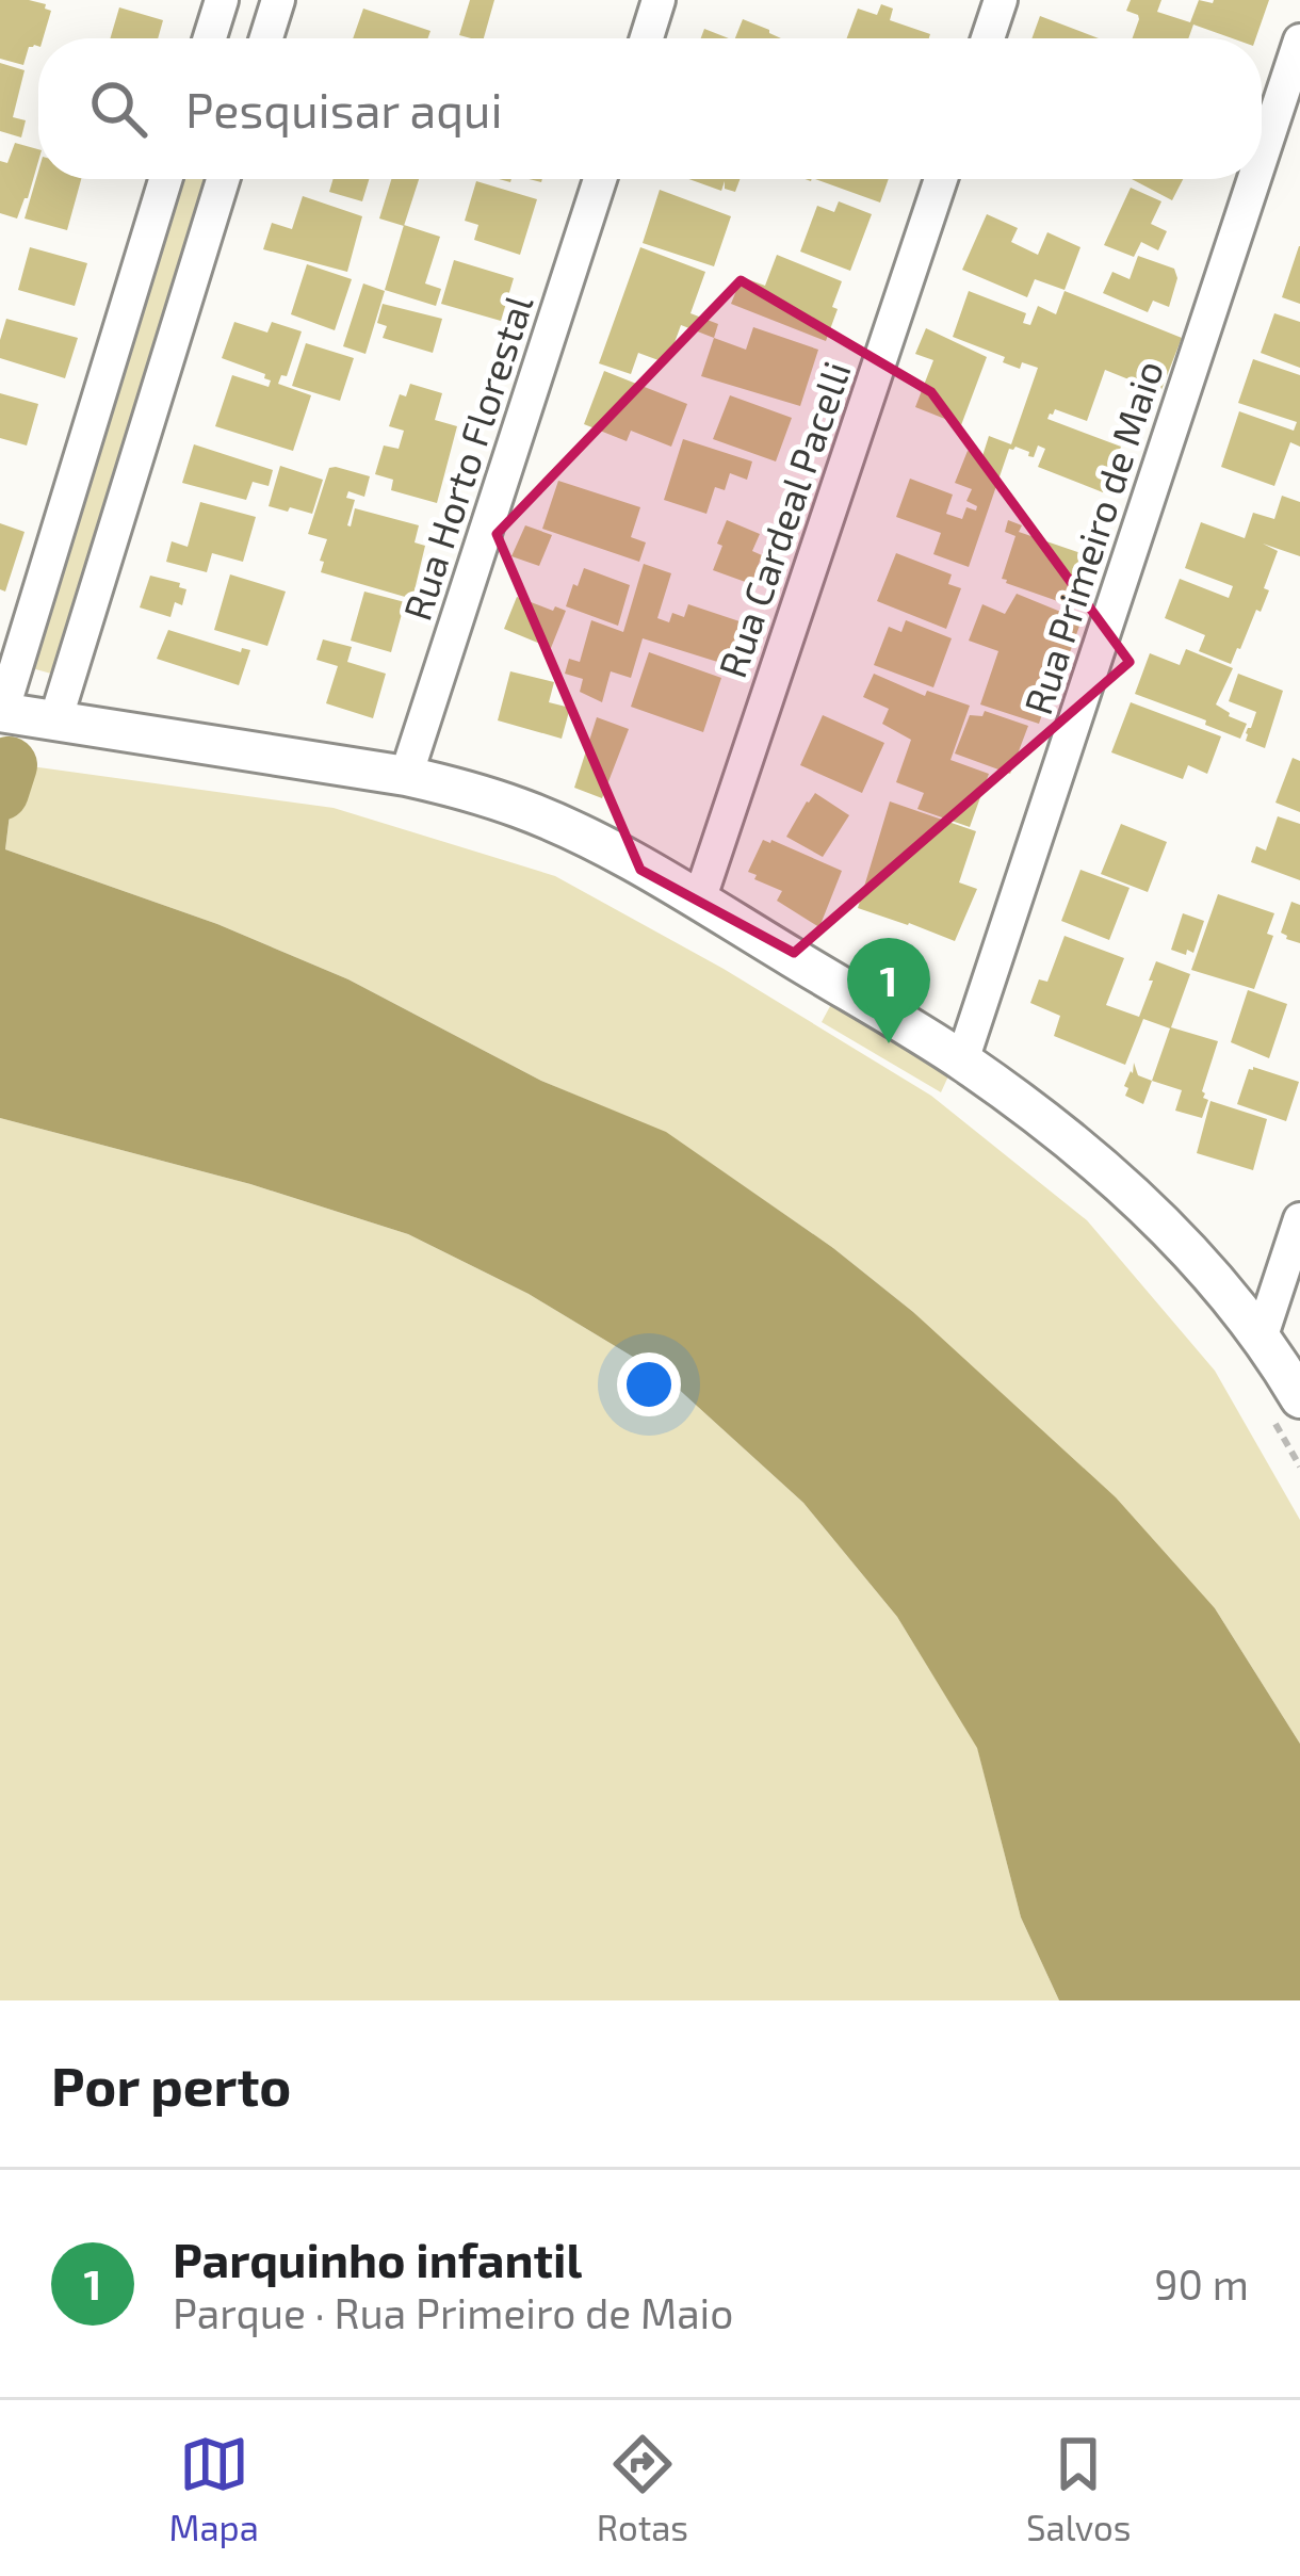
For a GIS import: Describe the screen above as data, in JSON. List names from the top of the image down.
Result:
{
  "streets": {
    "street": ["Rua Horto Florestal", "Rua Cardeal Pacelli", "Rua Primeiro de Maio"]
  },
  "page": {
    "search": "Pesquisar aqui",
    "pins": "1",
    "heading": "Por perto",
    "list": [
      {
        "mark": "1",
        "name": "Parquinho infantil",
        "note": "Parque · Rua Primeiro de Maio",
        "value": "90 m"
      }
    ],
    "nav": ["Mapa", "Rotas", "Salvos"]
  }
}
